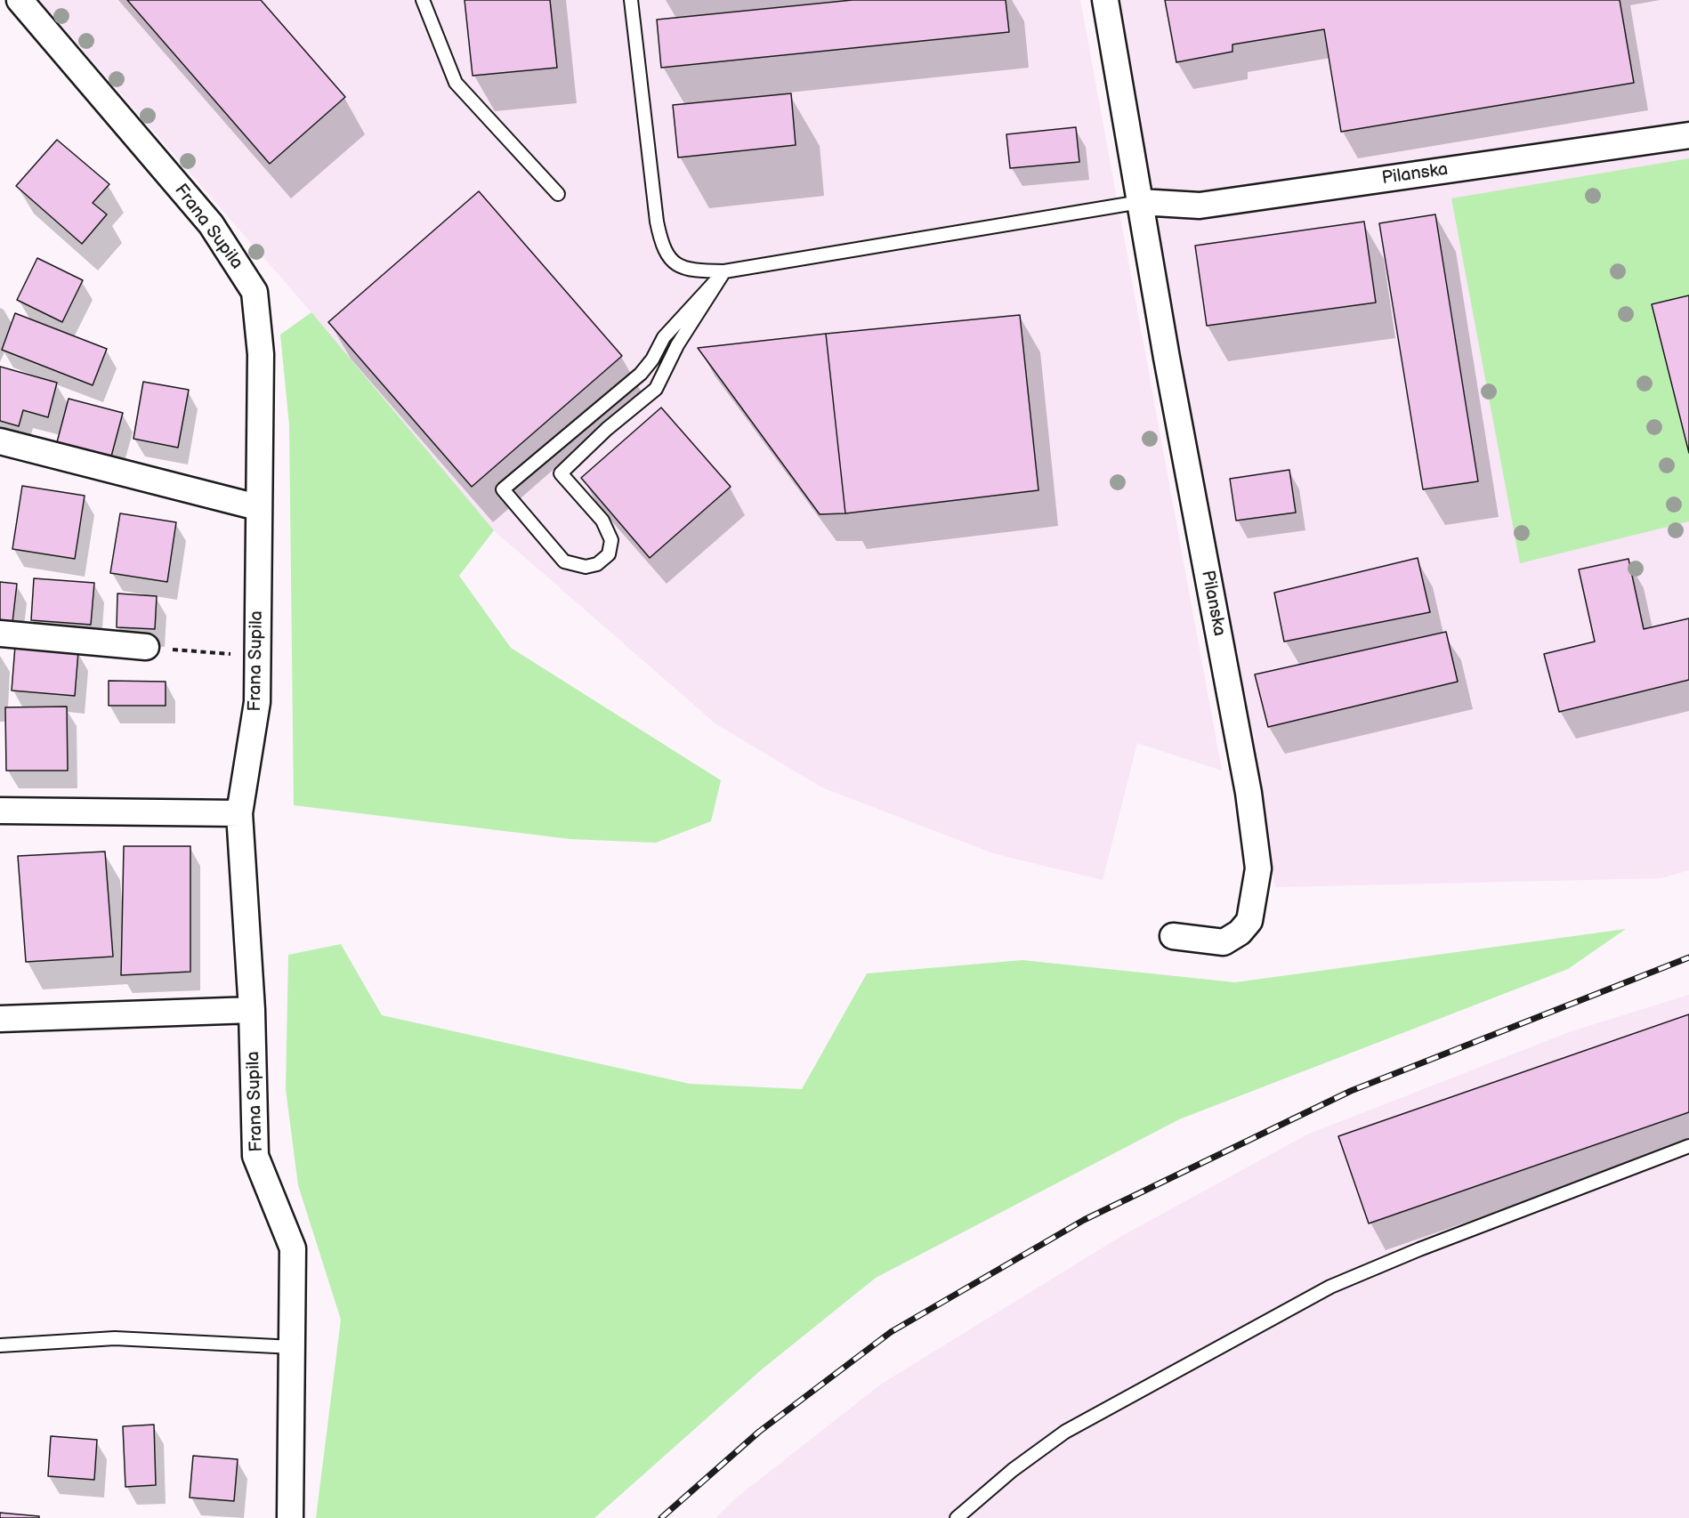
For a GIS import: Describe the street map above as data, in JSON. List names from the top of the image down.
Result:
{
  "streets": {
    "street": ["Pilanska", "Frana Supila"]
  }
}
